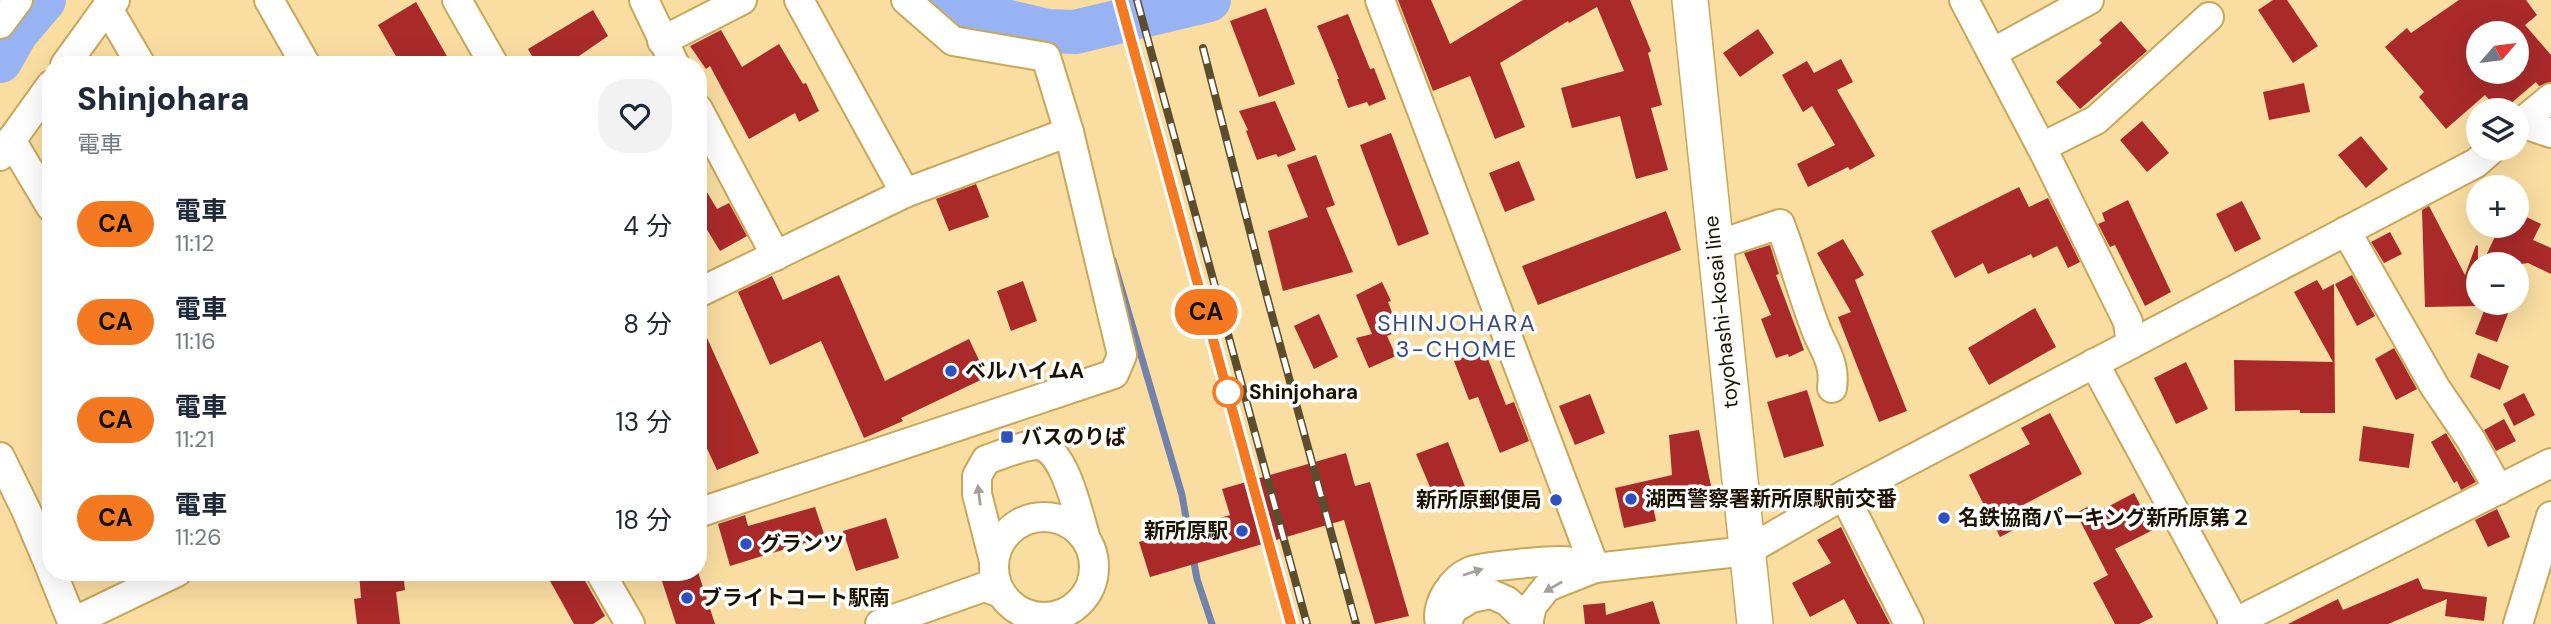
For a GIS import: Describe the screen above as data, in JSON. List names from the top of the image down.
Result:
{
  "streets": {
    "main road": ["toyohashi-kosai line"]
  },
  "districts": ["SHINJOHARA 3-CHOME"],
  "places": {
    "other": [
      "ベルハイムA",
      "Shinjohara",
      "湖西警察署新所原駅前交番",
      "新所原郵便局",
      "名鉄協商パーキング新所原第２",
      "新所原駅",
      "グランツ",
      "ブライトコート駅南"
    ],
    "transit": ["バスのりば"]
  },
  "north": "top right",
  "page": {
    "on_map": "CA",
    "map_buttons": ["+", "−"],
    "heading": ["Shinjohara", "電車"],
    "list": [
      {
        "mark": "CA",
        "name": "電車",
        "note": "11:12",
        "value": "4 分"
      },
      {
        "mark": "CA",
        "name": "電車",
        "note": "11:16",
        "value": "8 分"
      },
      {
        "mark": "CA",
        "name": "電車",
        "note": "11:21",
        "value": "13 分"
      },
      {
        "mark": "CA",
        "name": "電車",
        "note": "11:26",
        "value": "18 分"
      }
    ]
  }
}
